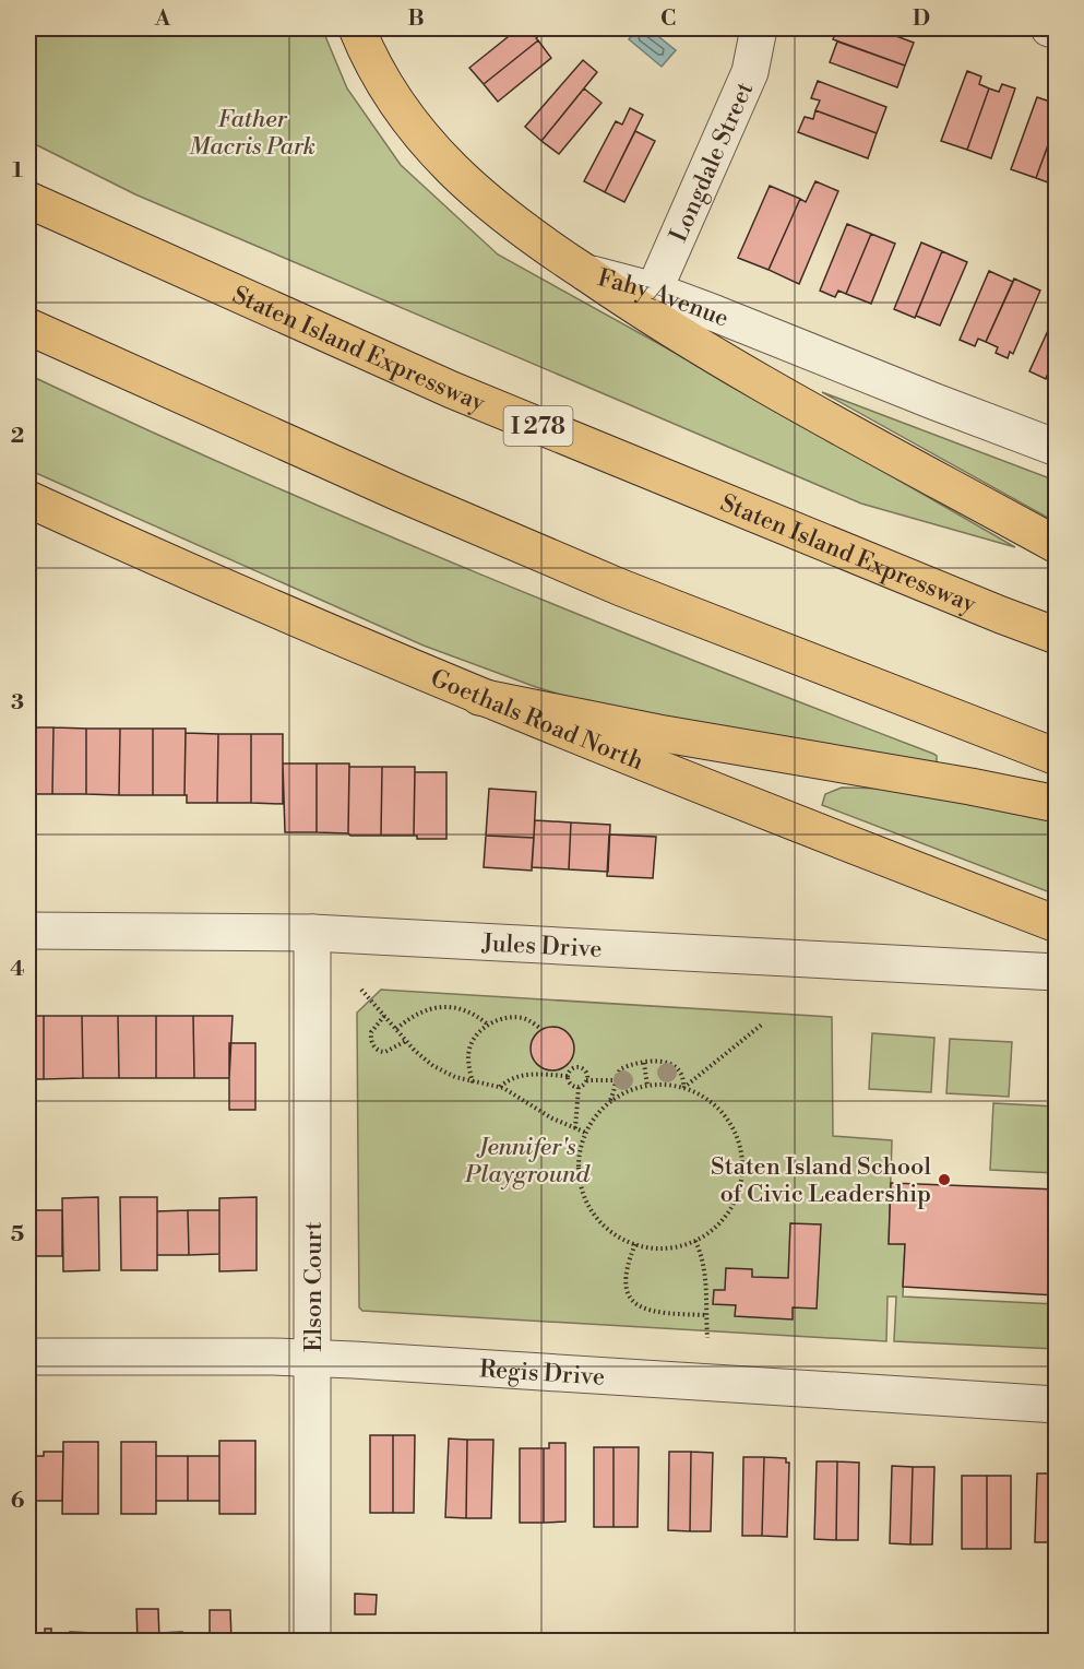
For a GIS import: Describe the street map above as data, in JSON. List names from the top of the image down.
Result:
{
  "streets": {
    "main road": [
      "Fahy Avenue",
      "Staten Island Expressway",
      "I 278",
      "Goethals Road North"
    ],
    "street": [
      "Longdale Street",
      "Jules Drive",
      "Elson Court",
      "Regis Drive"
    ]
  },
  "crossings": [
    ["Longdale Street", "Fahy Avenue"],
    ["Jules Drive", "Elson Court"],
    ["Elson Court", "Regis Drive"]
  ],
  "parks": ["Father Macris Park", "Jennifer's Playground"],
  "places": ["Staten Island School of Civic Leadership"],
  "grid": {
    "columns": [
      "A",
      "B",
      "C",
      "D"
    ],
    "rows": [
      "1",
      "2",
      "3",
      "4",
      "5",
      "6"
    ]
  }
}
